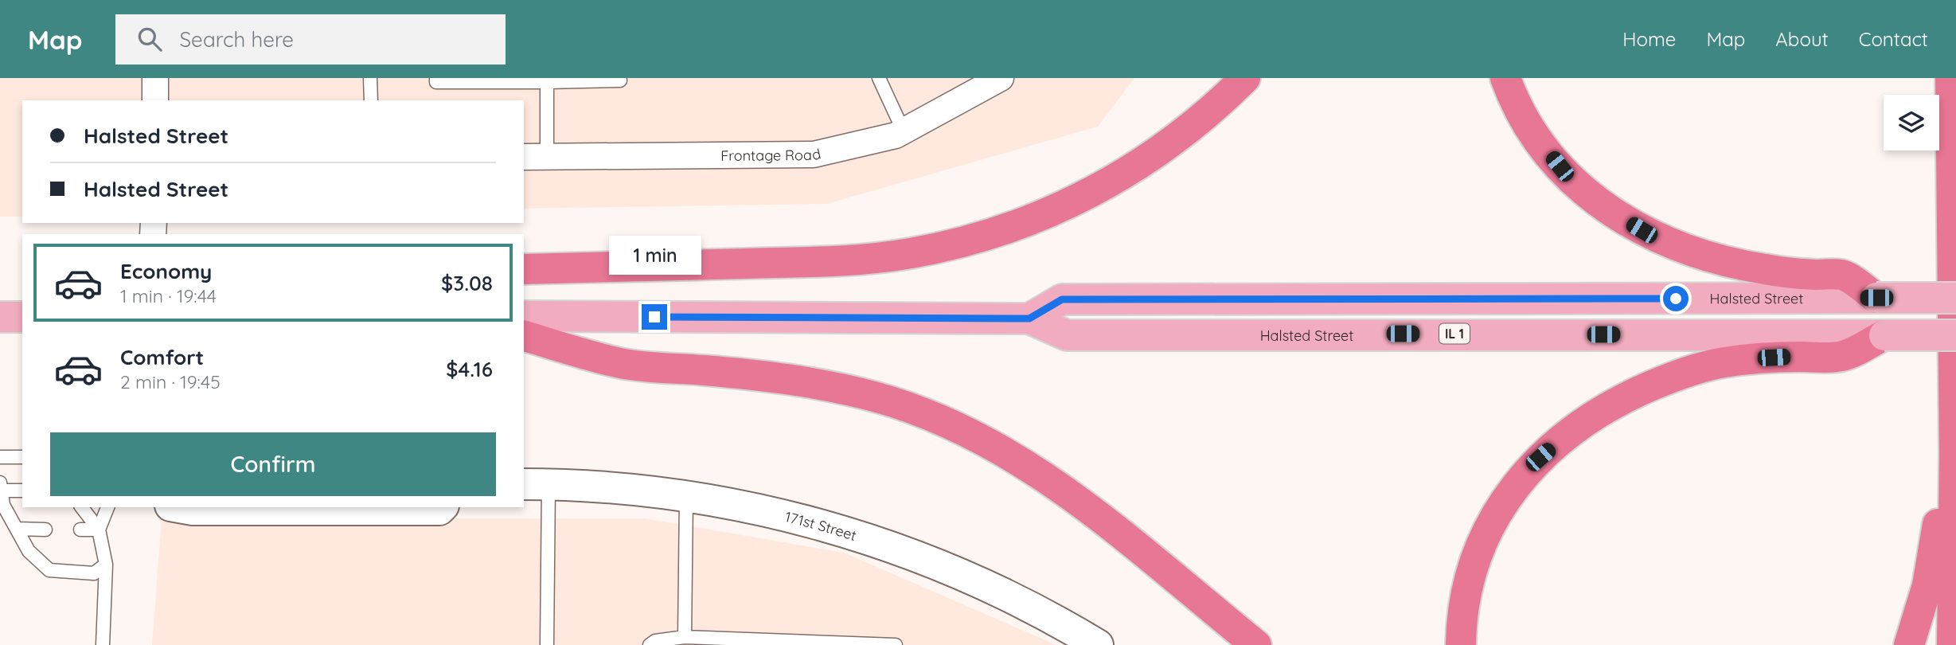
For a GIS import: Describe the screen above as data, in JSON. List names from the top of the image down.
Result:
{
  "streets": {
    "main road": ["Halsted Street", "IL 1"],
    "street": ["Frontage Road", "171st Street"]
  },
  "page": {
    "header": "Map",
    "search": "Search here",
    "nav": [
      "Home",
      "Map",
      "About",
      "Contact"
    ],
    "banner": ["Halsted Street", "Halsted Street"],
    "bubble": "1 min",
    "list": [
      {
        "name": "Economy",
        "note": "1 min · 19:44",
        "value": "$3.08"
      },
      {
        "name": "Comfort",
        "note": "2 min · 19:45",
        "value": "$4.16"
      }
    ],
    "buttons": "Confirm"
  }
}
